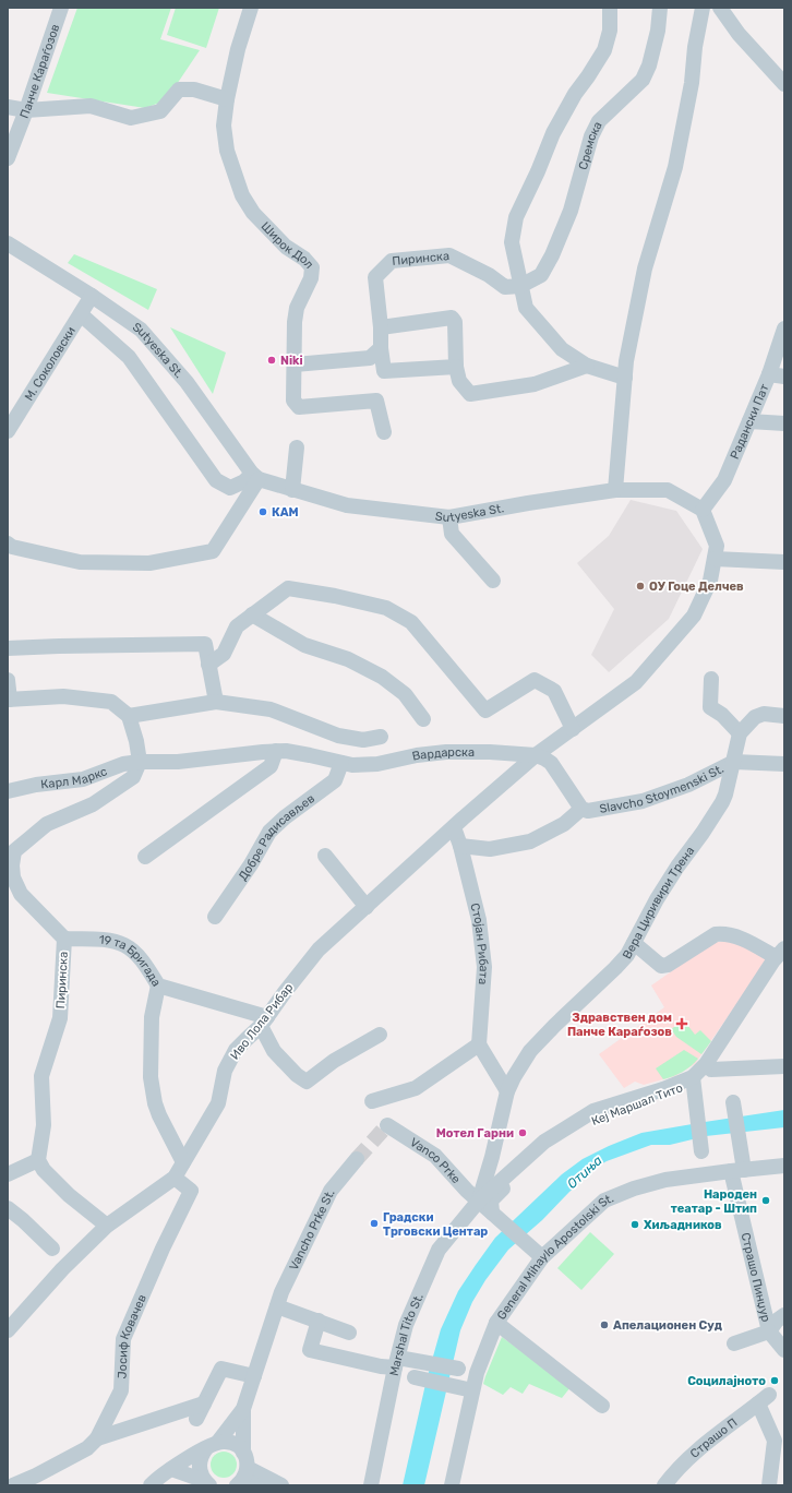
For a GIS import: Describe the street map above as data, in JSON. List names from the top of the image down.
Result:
{
  "streets": {
    "street": [
      "Панче Караѓозов",
      "Сремска",
      "Широк Дол",
      "Пиринска",
      "Sutyeska St.",
      "М. Соколовски",
      "Радански Пат",
      "Вардарска",
      "Карл Маркс",
      "Slavcho Stoymenski St.",
      "Добре Радисављев",
      "Вера Циривири Трена",
      "Стојан Рибата",
      "19 та Бригада",
      "Иво Лола Рибар",
      "Кеј Маршал Тито",
      "Vanco Prke",
      "Vancho Prke St.",
      "General Mihaylo Apostolski St.",
      "Страшо Пинџур",
      "Marshal Tito St.",
      "Јосиф Ковачев",
      "Страшо П"
    ]
  },
  "crossings": [
    ["Сремска", "Пиринска"],
    ["Пиринска", "Карл Маркс"],
    ["Пиринска", "19 та Бригада"],
    ["Sutyeska St.", "М. Соколовски"],
    ["Sutyeska St.", "Радански Пат"],
    ["Вардарска", "Slavcho Stoymenski St."],
    ["Вардарска", "Добре Радисављев"],
    ["Вардарска", "Иво Лола Рибар"],
    ["Slavcho Stoymenski St.", "Вера Циривири Трена"],
    ["Slavcho Stoymenski St.", "Иво Лола Рибар"],
    ["Вера Циривири Трена", "Marshal Tito St."],
    ["Стојан Рибата", "Иво Лола Рибар"],
    ["19 та Бригада", "Иво Лола Рибар"],
    ["Иво Лола Рибар", "Јосиф Ковачев"],
    ["Кеј Маршал Тито", "Vanco Prke"],
    ["Кеј Маршал Тито", "Marshal Tito St."],
    ["Vanco Prke", "General Mihaylo Apostolski St."],
    ["Vanco Prke", "Marshal Tito St."],
    ["General Mihaylo Apostolski St.", "Страшо Пинџур"]
  ],
  "water": ["Отиња"],
  "places": {
    "other": [
      "Niki",
      "КАМ",
      "ОУ Гоце Делчев",
      "Мотел Гарни",
      "Народен театар - Штип",
      "Градски Трговски Центар",
      "Хиљадников",
      "Апелационен Суд",
      "Социлајното"
    ],
    "health": ["Здравствен дом Панче Караѓозов"]
  }
}
